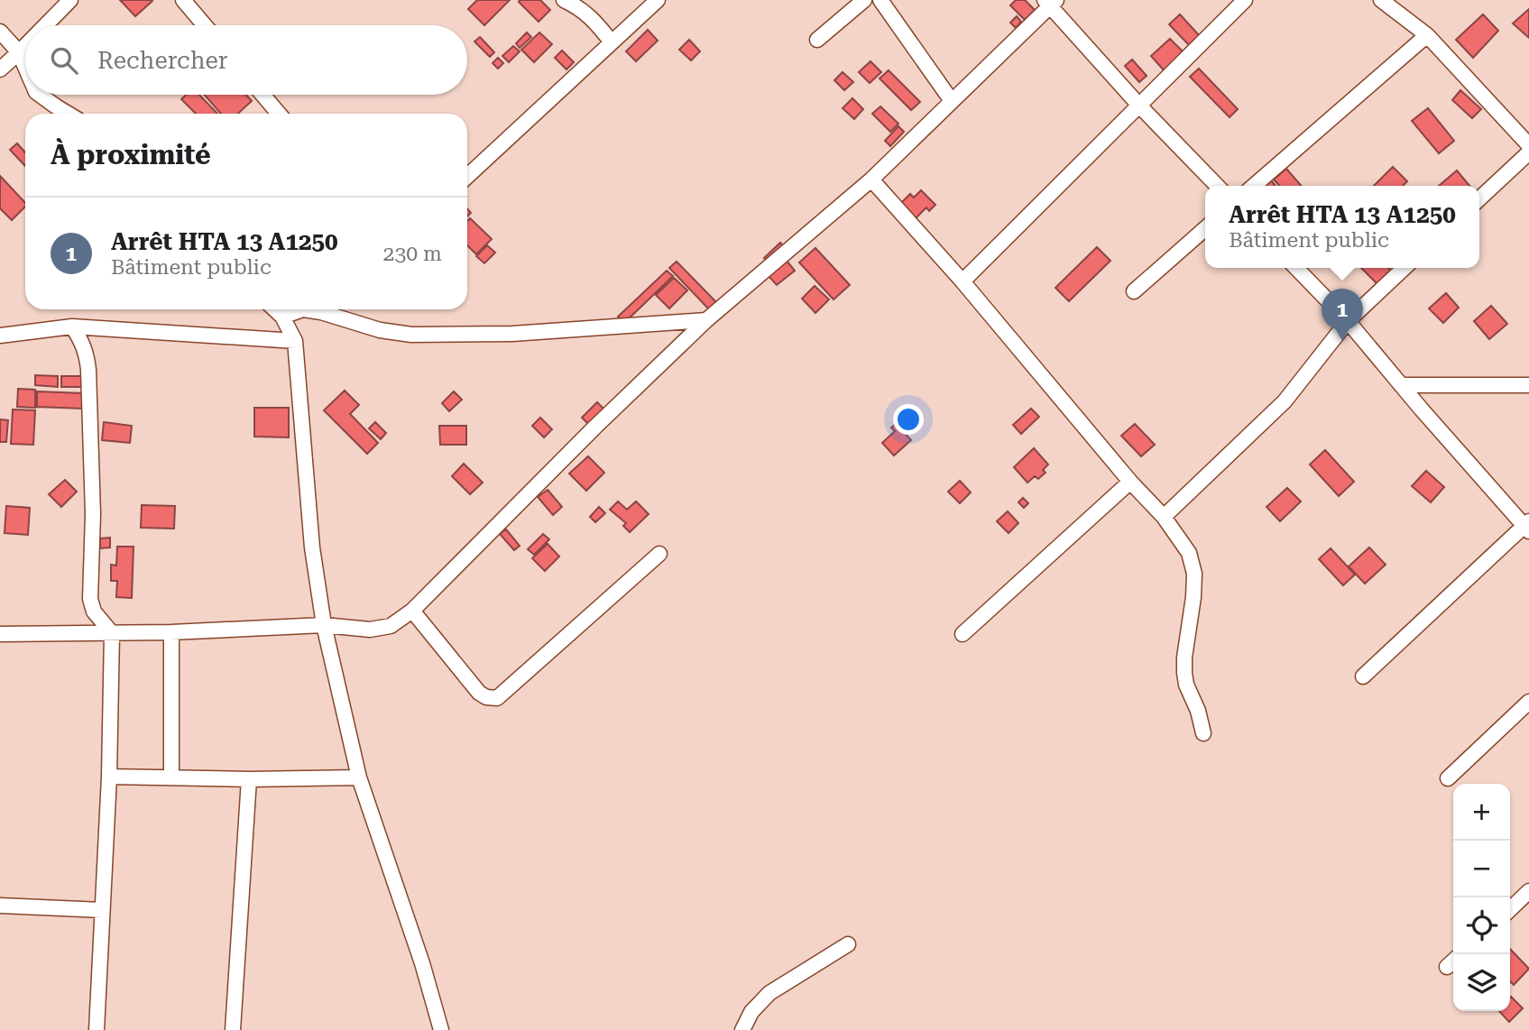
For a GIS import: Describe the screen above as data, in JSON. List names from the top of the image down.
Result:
{
  "page": {
    "search": "Rechercher",
    "heading": "À proximité",
    "popup": ["Arrêt HTA 13 A1250", "Bâtiment public"],
    "list": [
      {
        "mark": "1",
        "name": "Arrêt HTA 13 A1250",
        "note": "Bâtiment public",
        "value": "230 m"
      }
    ],
    "pins": "1",
    "map_buttons": ["+", "−"]
  }
}
